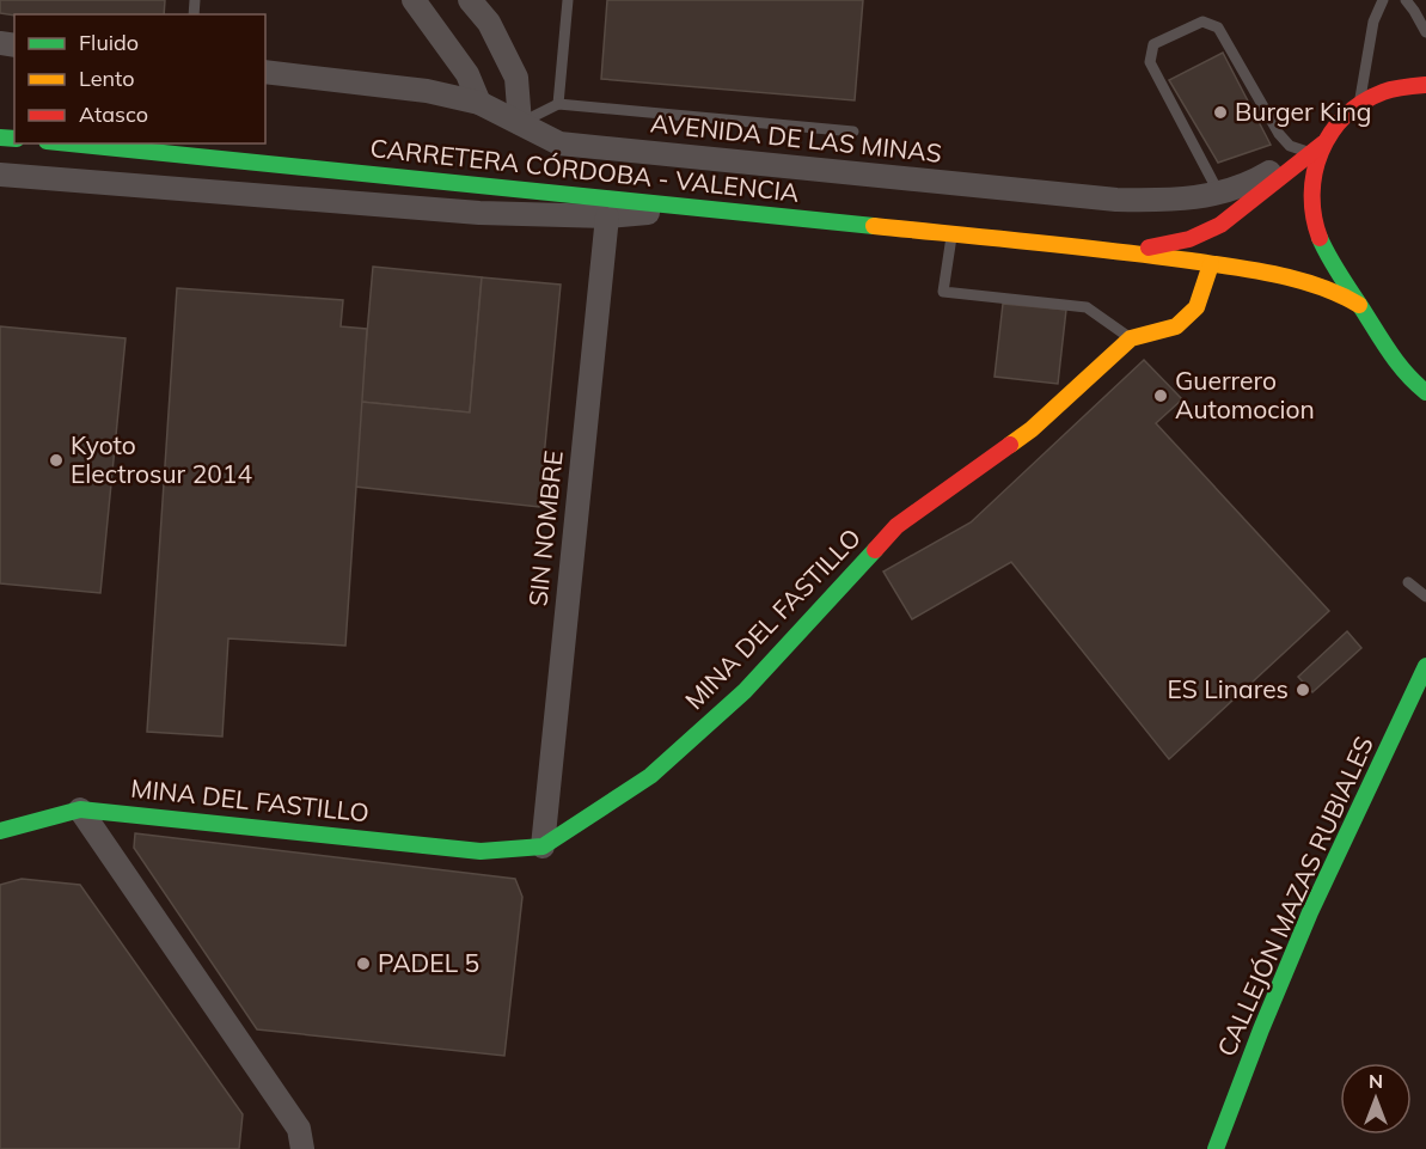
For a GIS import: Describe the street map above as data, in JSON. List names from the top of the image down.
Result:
{
  "streets": {
    "main road": ["CARRETERA CÓRDOBA - VALENCIA", "MINA DEL FASTILLO", "CALLEJÓN MAZAS RUBIALES"],
    "street": ["AVENIDA DE LAS MINAS", "SIN NOMBRE"]
  },
  "crossings": [
    ["AVENIDA DE LAS MINAS", "CARRETERA CÓRDOBA - VALENCIA"],
    ["CARRETERA CÓRDOBA - VALENCIA", "MINA DEL FASTILLO"],
    ["SIN NOMBRE", "MINA DEL FASTILLO"]
  ],
  "places": [
    "Burger King",
    "Guerrero Automocion",
    "Kyoto Electrosur 2014",
    "ES Linares",
    "PADEL 5"
  ],
  "legend": ["Fluido", "Lento", "Atasco"],
  "north": "top"
}
